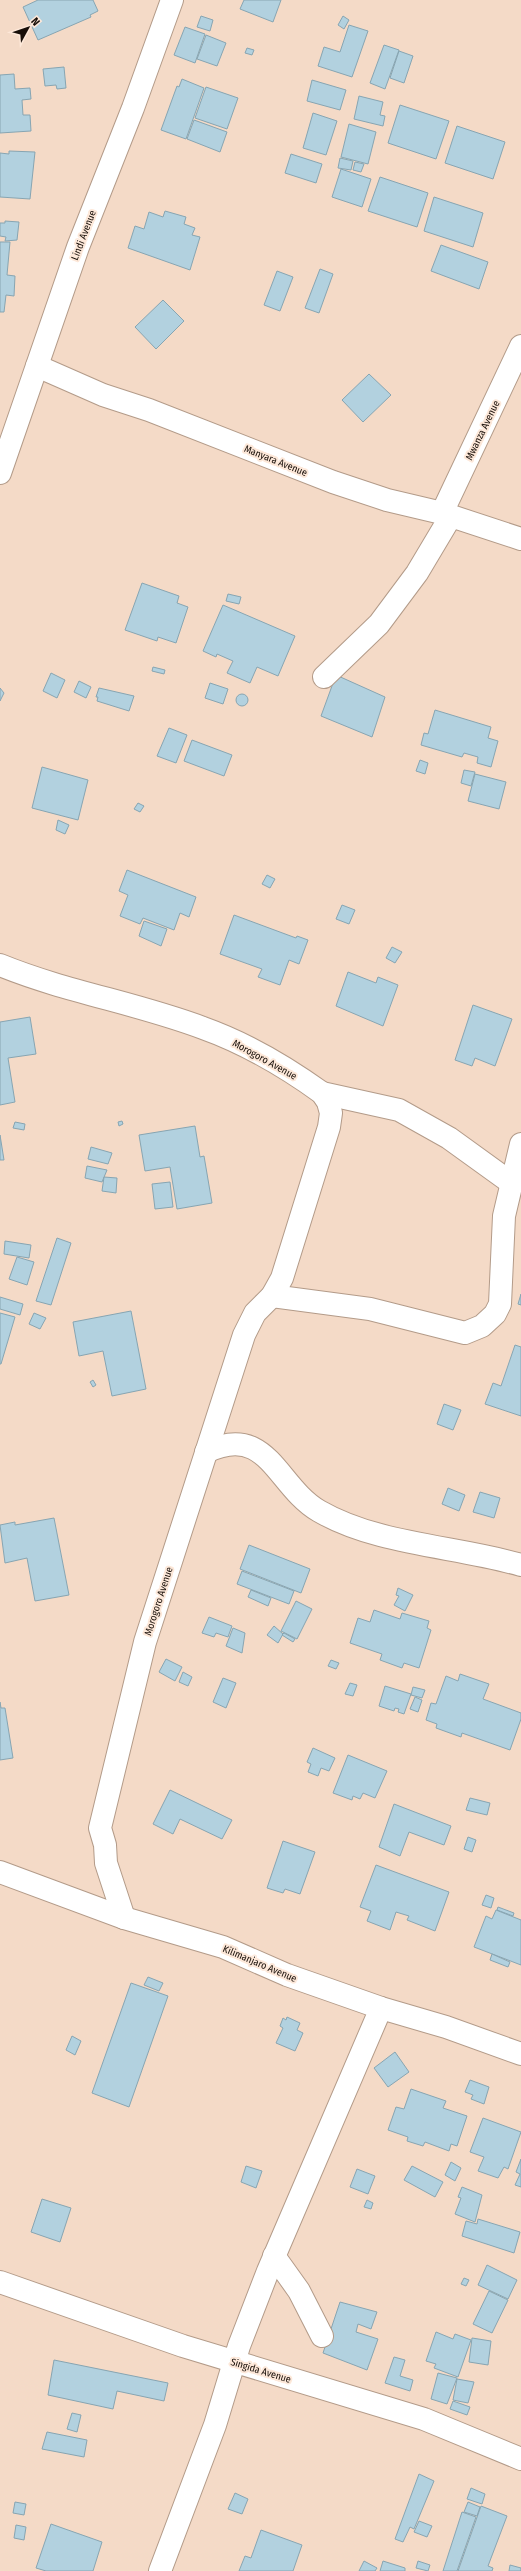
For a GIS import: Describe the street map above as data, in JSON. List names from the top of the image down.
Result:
{
  "streets": {
    "street": [
      "Lindi Avenue",
      "Mwanza Avenue",
      "Manyara Avenue",
      "Morogoro Avenue",
      "Kilimanjaro Avenue",
      "Singida Avenue"
    ]
  },
  "crossings": [
    ["Lindi Avenue", "Manyara Avenue"],
    ["Mwanza Avenue", "Manyara Avenue"],
    ["Morogoro Avenue", "Kilimanjaro Avenue"]
  ],
  "north": "top right"
}
